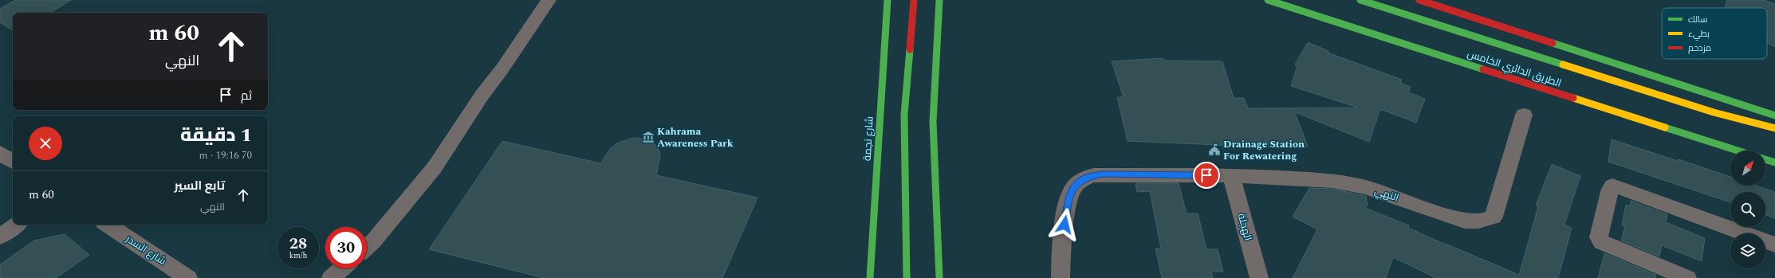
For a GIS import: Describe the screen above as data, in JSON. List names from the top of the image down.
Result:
{
  "streets": {
    "main road": ["الطريق الدائري الخامس", "شارع نجمة"],
    "street": ["النهي", "الهجلة", "شارع السدر"]
  },
  "crossings": [
    ["النهي", "الهجلة"]
  ],
  "places": {
    "museum": ["Kahrama Awareness Park"],
    "public building": ["Drainage Station For Rewatering"]
  },
  "legend": ["سالك", "بطيء", "مزدحم"],
  "north": "top right",
  "page": {
    "turn": ["60 m", "النهي"],
    "then": "ثم",
    "heading": ["1 دقيقة", "70 m · 19:16"],
    "list": [
      {
        "name": "تابع السير",
        "note": "النهي",
        "value": "60 m"
      }
    ],
    "speed": "28 km/h",
    "limit": "30"
  }
}
